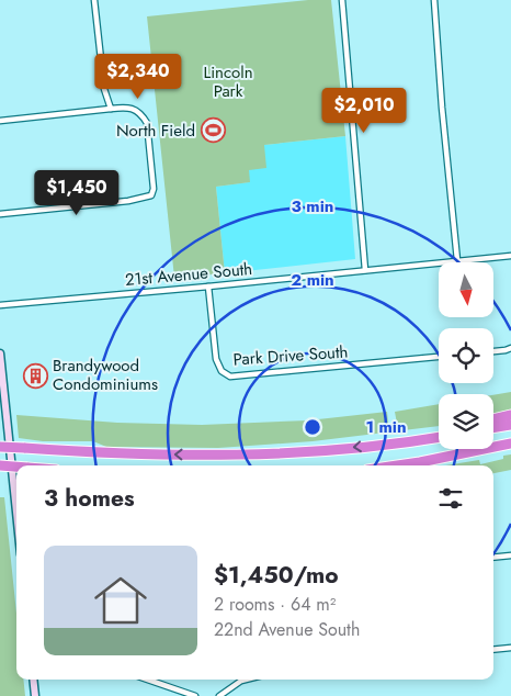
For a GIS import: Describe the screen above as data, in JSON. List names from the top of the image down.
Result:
{
  "streets": {
    "street": ["21st Avenue South", "Park Drive South"]
  },
  "crossings": [
    ["21st Avenue South", "Park Drive South"]
  ],
  "parks": ["Lincoln Park"],
  "places": {
    "sports": ["North Field"],
    "building": ["Brandywood Condominiums"]
  },
  "north": "bottom",
  "page": {
    "price": ["$2,340", "$2,010", "$1,450"],
    "heading": "3 homes",
    "list": [
      {
        "name": "$1,450/mo",
        "note": "2 rooms · 64 m² · 22nd Avenue South"
      }
    ]
  },
  "rings": ["3 min", "2 min", "1 min"]
}
